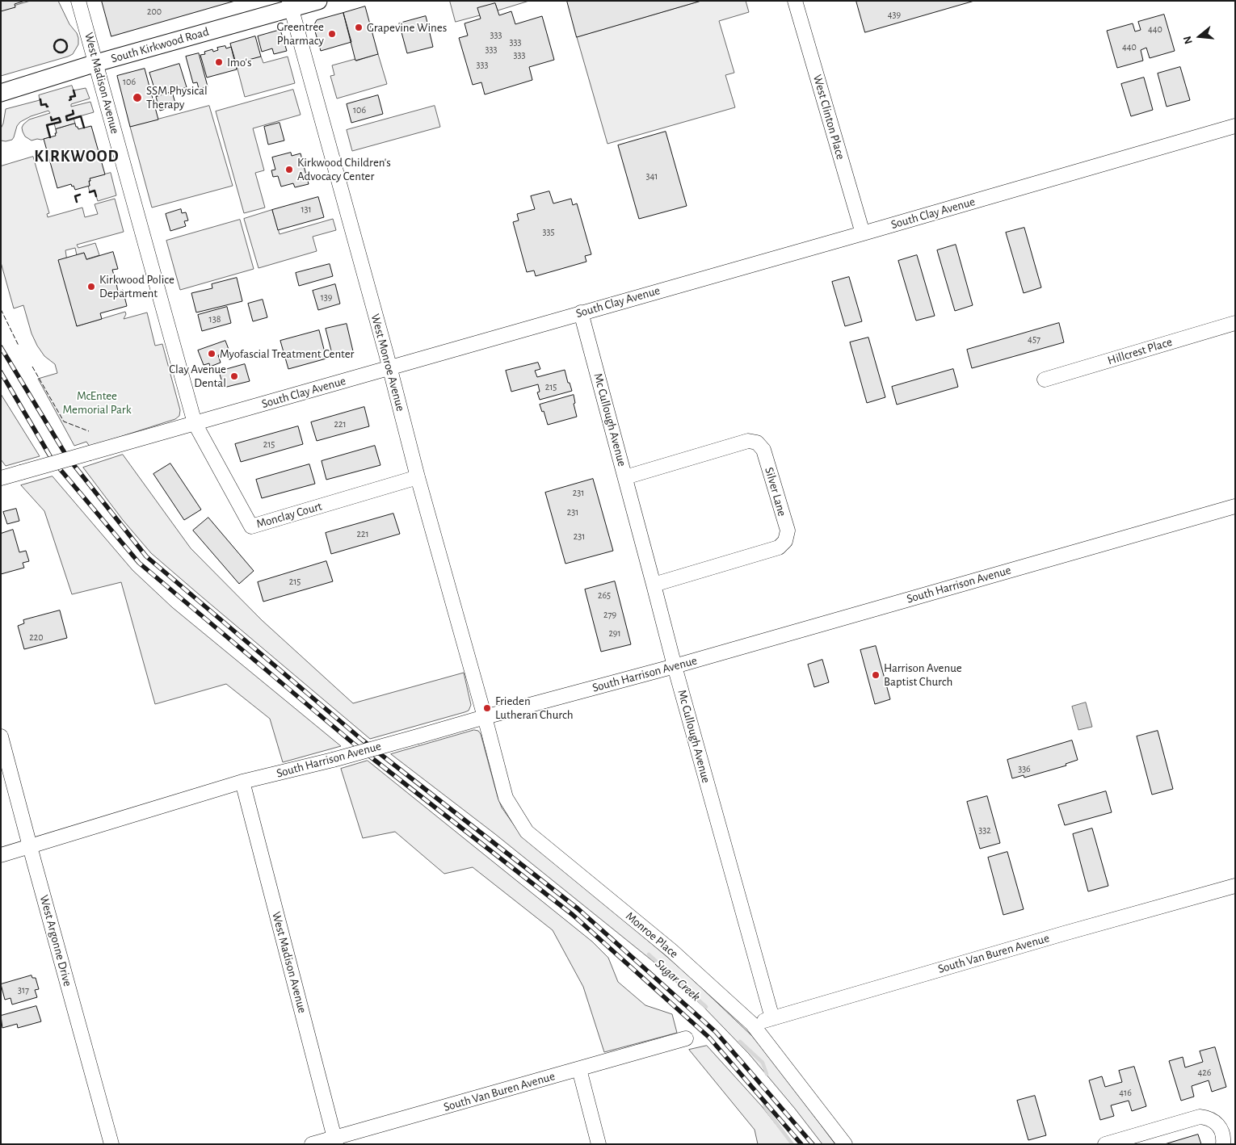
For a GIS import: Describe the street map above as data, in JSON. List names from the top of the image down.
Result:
{
  "streets": {
    "main road": ["South Kirkwood Road"],
    "street": [
      "West Madison Avenue",
      "West Clinton Place",
      "South Clay Avenue",
      "Hillcrest Place",
      "West Monroe Avenue",
      "Mc Cullough Avenue",
      "Silver Lane",
      "Monclay Court",
      "South Harrison Avenue",
      "Monroe Place",
      "West Argonne Drive",
      "South Van Buren Avenue"
    ]
  },
  "crossings": [
    ["South Kirkwood Road", "West Madison Avenue"],
    ["South Kirkwood Road", "West Monroe Avenue"],
    ["West Madison Avenue", "South Clay Avenue"],
    ["West Madison Avenue", "Monclay Court"],
    ["West Madison Avenue", "South Harrison Avenue"],
    ["West Madison Avenue", "South Van Buren Avenue"],
    ["West Clinton Place", "South Clay Avenue"],
    ["South Clay Avenue", "West Monroe Avenue"],
    ["South Clay Avenue", "Mc Cullough Avenue"],
    ["South Clay Avenue", "Monclay Court"],
    ["West Monroe Avenue", "Monclay Court"],
    ["West Monroe Avenue", "South Harrison Avenue"],
    ["West Monroe Avenue", "Monroe Place"],
    ["Mc Cullough Avenue", "Silver Lane"],
    ["Mc Cullough Avenue", "South Harrison Avenue"],
    ["Mc Cullough Avenue", "South Van Buren Avenue"],
    ["South Harrison Avenue", "Monroe Place"],
    ["South Harrison Avenue", "West Argonne Drive"],
    ["Monroe Place", "South Van Buren Avenue"]
  ],
  "districts": ["KIRKWOOD"],
  "water": ["Sugar Creek"],
  "parks": ["McEntee Memorial Park"],
  "places": [
    "Grapevine Wines",
    "Greentree Pharmacy",
    "Imo's",
    "SSM Physical Therapy",
    "Kirkwood Children's Advocacy Center",
    "Kirkwood Police Department",
    "Myofascial Treatment Center",
    "Clay Avenue Dental",
    "Harrison Avenue Baptist Church",
    "Frieden Lutheran Church"
  ],
  "house_numbers": [
    "200",
    "439",
    "440",
    "333",
    "333",
    "440",
    "333",
    "333",
    "333",
    "106",
    "106",
    "341",
    "131",
    "335",
    "139",
    "138",
    "457",
    "215",
    "221",
    "215",
    "231",
    "231",
    "221",
    "231",
    "215",
    "265",
    "279",
    "291",
    "220",
    "336",
    "332",
    "317",
    "426",
    "416"
  ],
  "north": "left"
}
